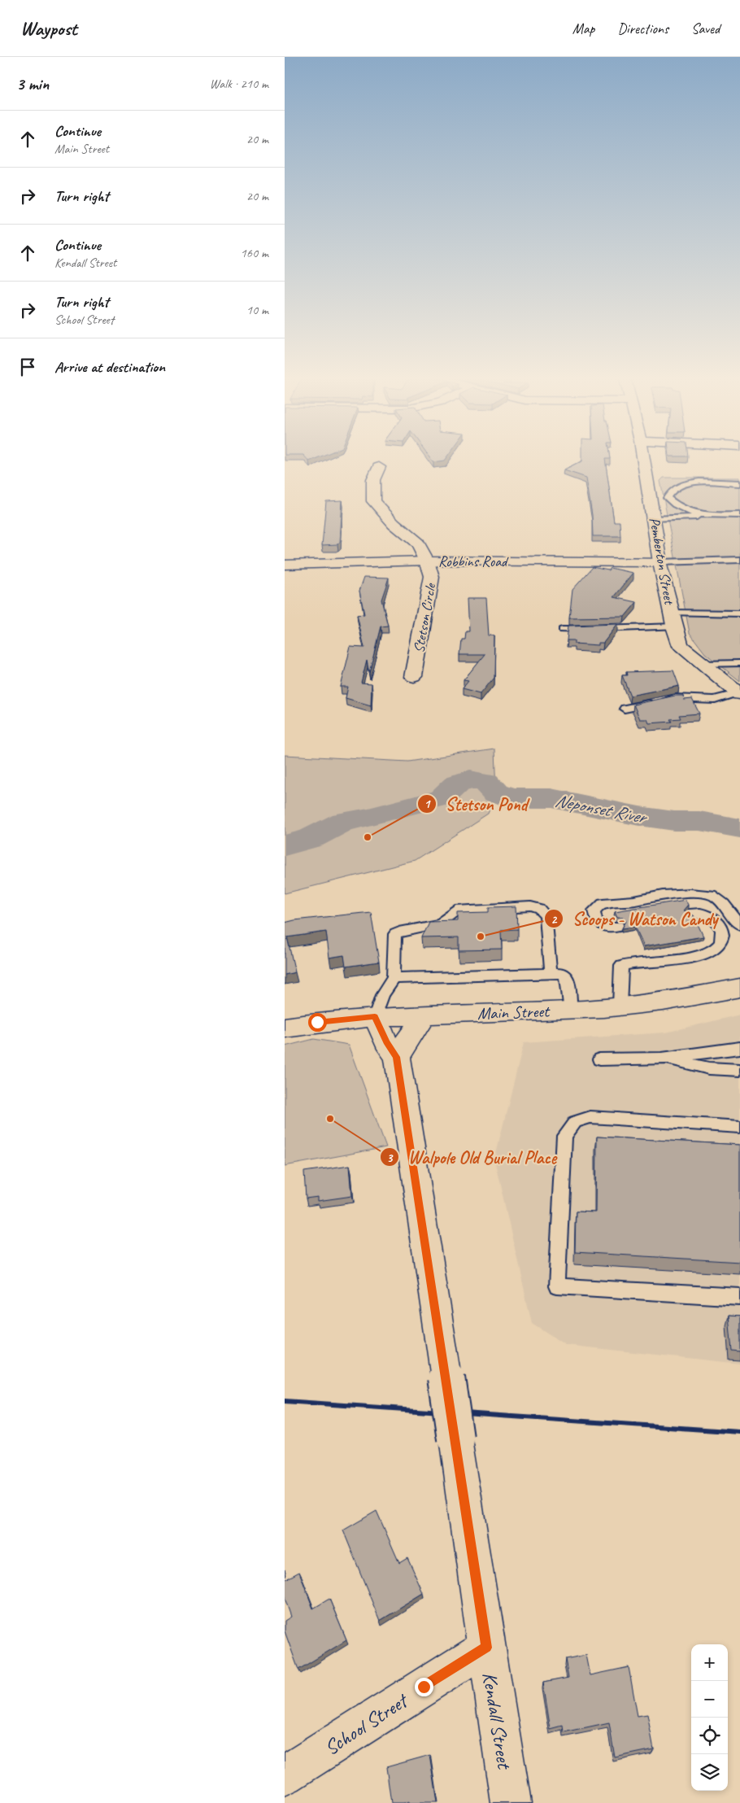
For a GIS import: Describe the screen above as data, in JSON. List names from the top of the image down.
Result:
{
  "streets": {
    "street": [
      "Pemberton Street",
      "Robbins Road",
      "Stetson Circle",
      "Main Street",
      "Kendall Street",
      "School Street"
    ]
  },
  "crossings": [
    ["Pemberton Street", "Robbins Road"],
    ["Robbins Road", "Stetson Circle"],
    ["Kendall Street", "School Street"]
  ],
  "water": ["Neponset River"],
  "places": ["Stetson Pond", "Scoops - Watson Candy", "Walpole Old Burial Place"],
  "page": {
    "header": "Waypost",
    "nav": ["Map", "Directions", "Saved"],
    "heading": ["3 min", "Walk · 210 m"],
    "list": [
      ["Continue", "Main Street", "20 m"],
      ["Turn right", "20 m"],
      ["Continue", "Kendall Street", "160 m"],
      ["Turn right", "School Street", "10 m"],
      "Arrive at destination"
    ],
    "map_buttons": ["+", "−"]
  }
}
